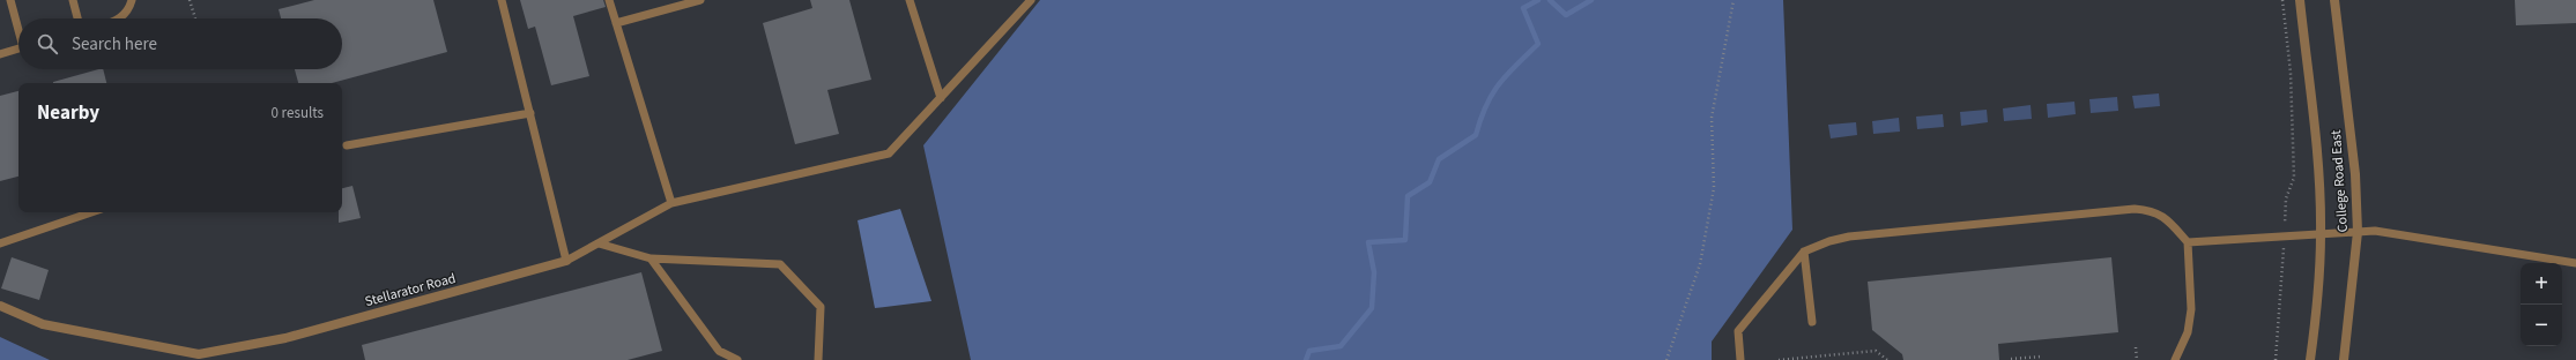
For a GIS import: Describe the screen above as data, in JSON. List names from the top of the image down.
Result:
{
  "streets": {
    "street": ["College Road East", "Stellarator Road"]
  },
  "page": {
    "search": "Search here",
    "heading": ["Nearby", "0 results"],
    "map_buttons": ["+", "−"]
  }
}
